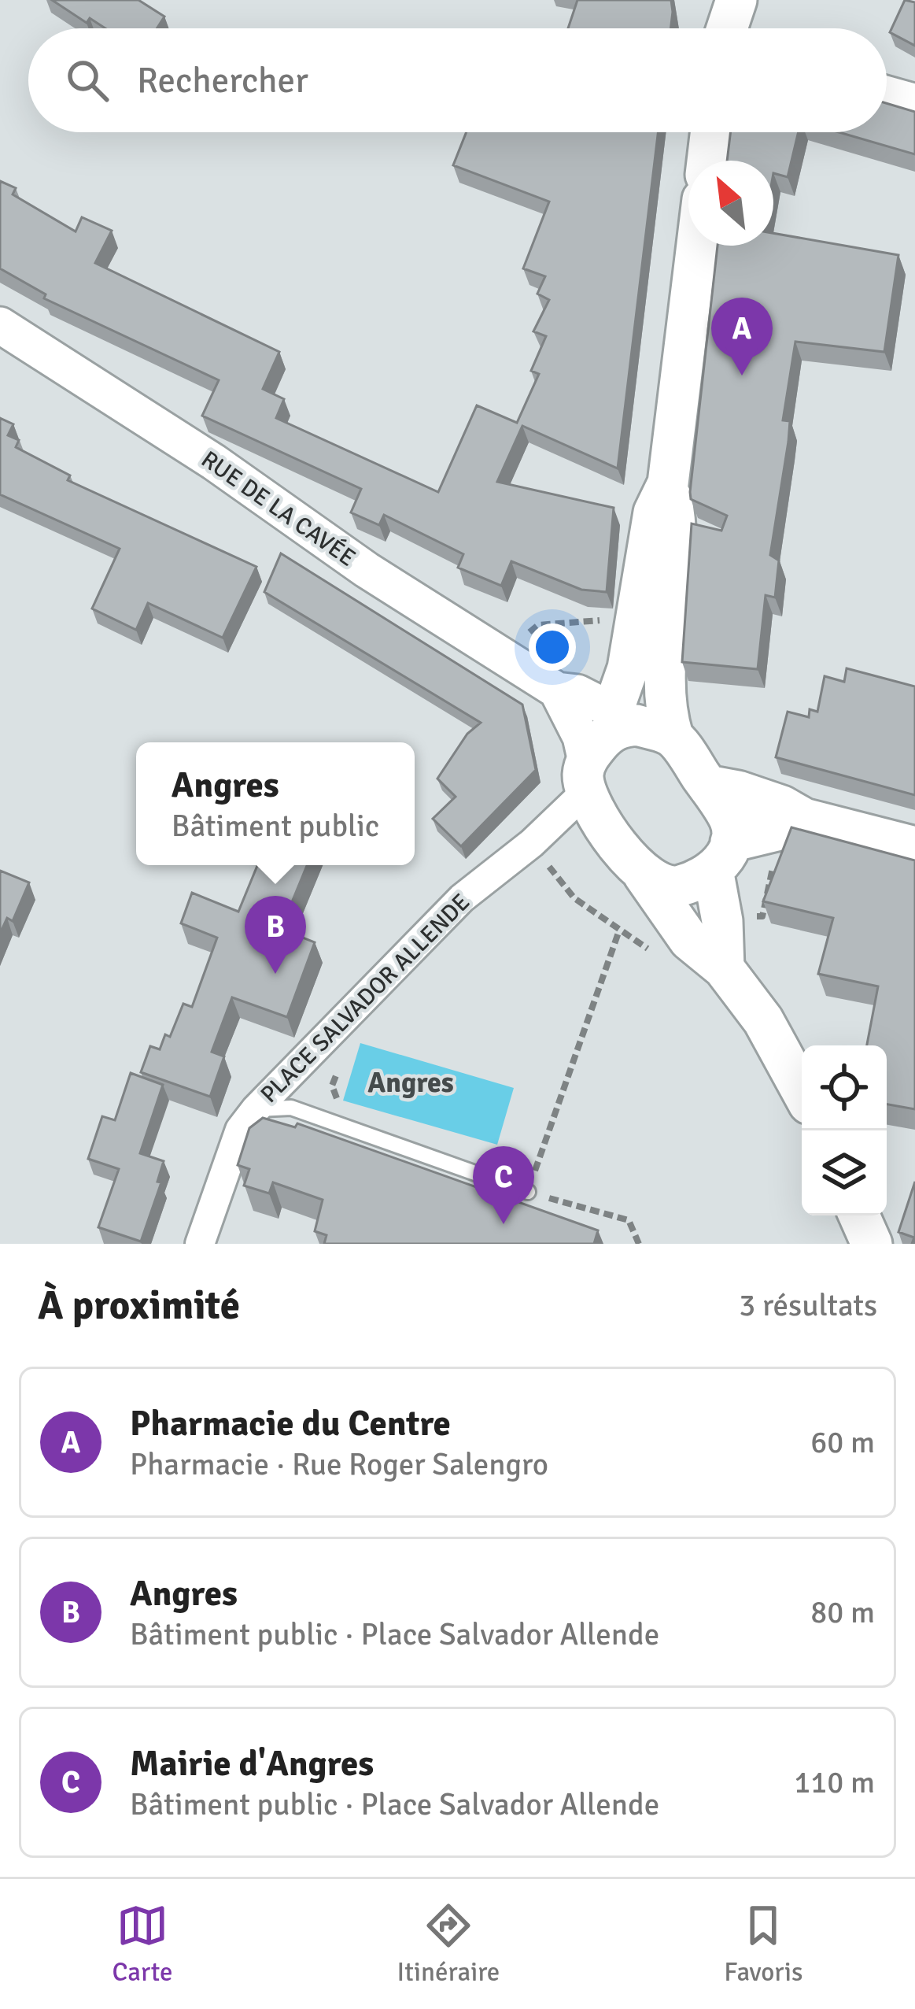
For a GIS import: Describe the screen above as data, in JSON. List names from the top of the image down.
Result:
{
  "streets": {
    "street": ["RUE DE LA CAVÉE", "PLACE SALVADOR ALLENDE"]
  },
  "crossings": [
    ["RUE DE LA CAVÉE", "PLACE SALVADOR ALLENDE"]
  ],
  "districts": ["Angres"],
  "north": "top left",
  "page": {
    "search": "Rechercher",
    "pins": ["A", "B", "C"],
    "popup": ["Angres", "Bâtiment public"],
    "heading": ["À proximité", "3 résultats"],
    "list": [
      {
        "mark": "A",
        "name": "Pharmacie du Centre",
        "note": "Pharmacie · Rue Roger Salengro",
        "value": "60 m"
      },
      {
        "mark": "B",
        "name": "Angres",
        "note": "Bâtiment public · Place Salvador Allende",
        "value": "80 m"
      },
      {
        "mark": "C",
        "name": "Mairie d'Angres",
        "note": "Bâtiment public · Place Salvador Allende",
        "value": "110 m"
      }
    ],
    "nav": ["Carte", "Itinéraire", "Favoris"]
  }
}
